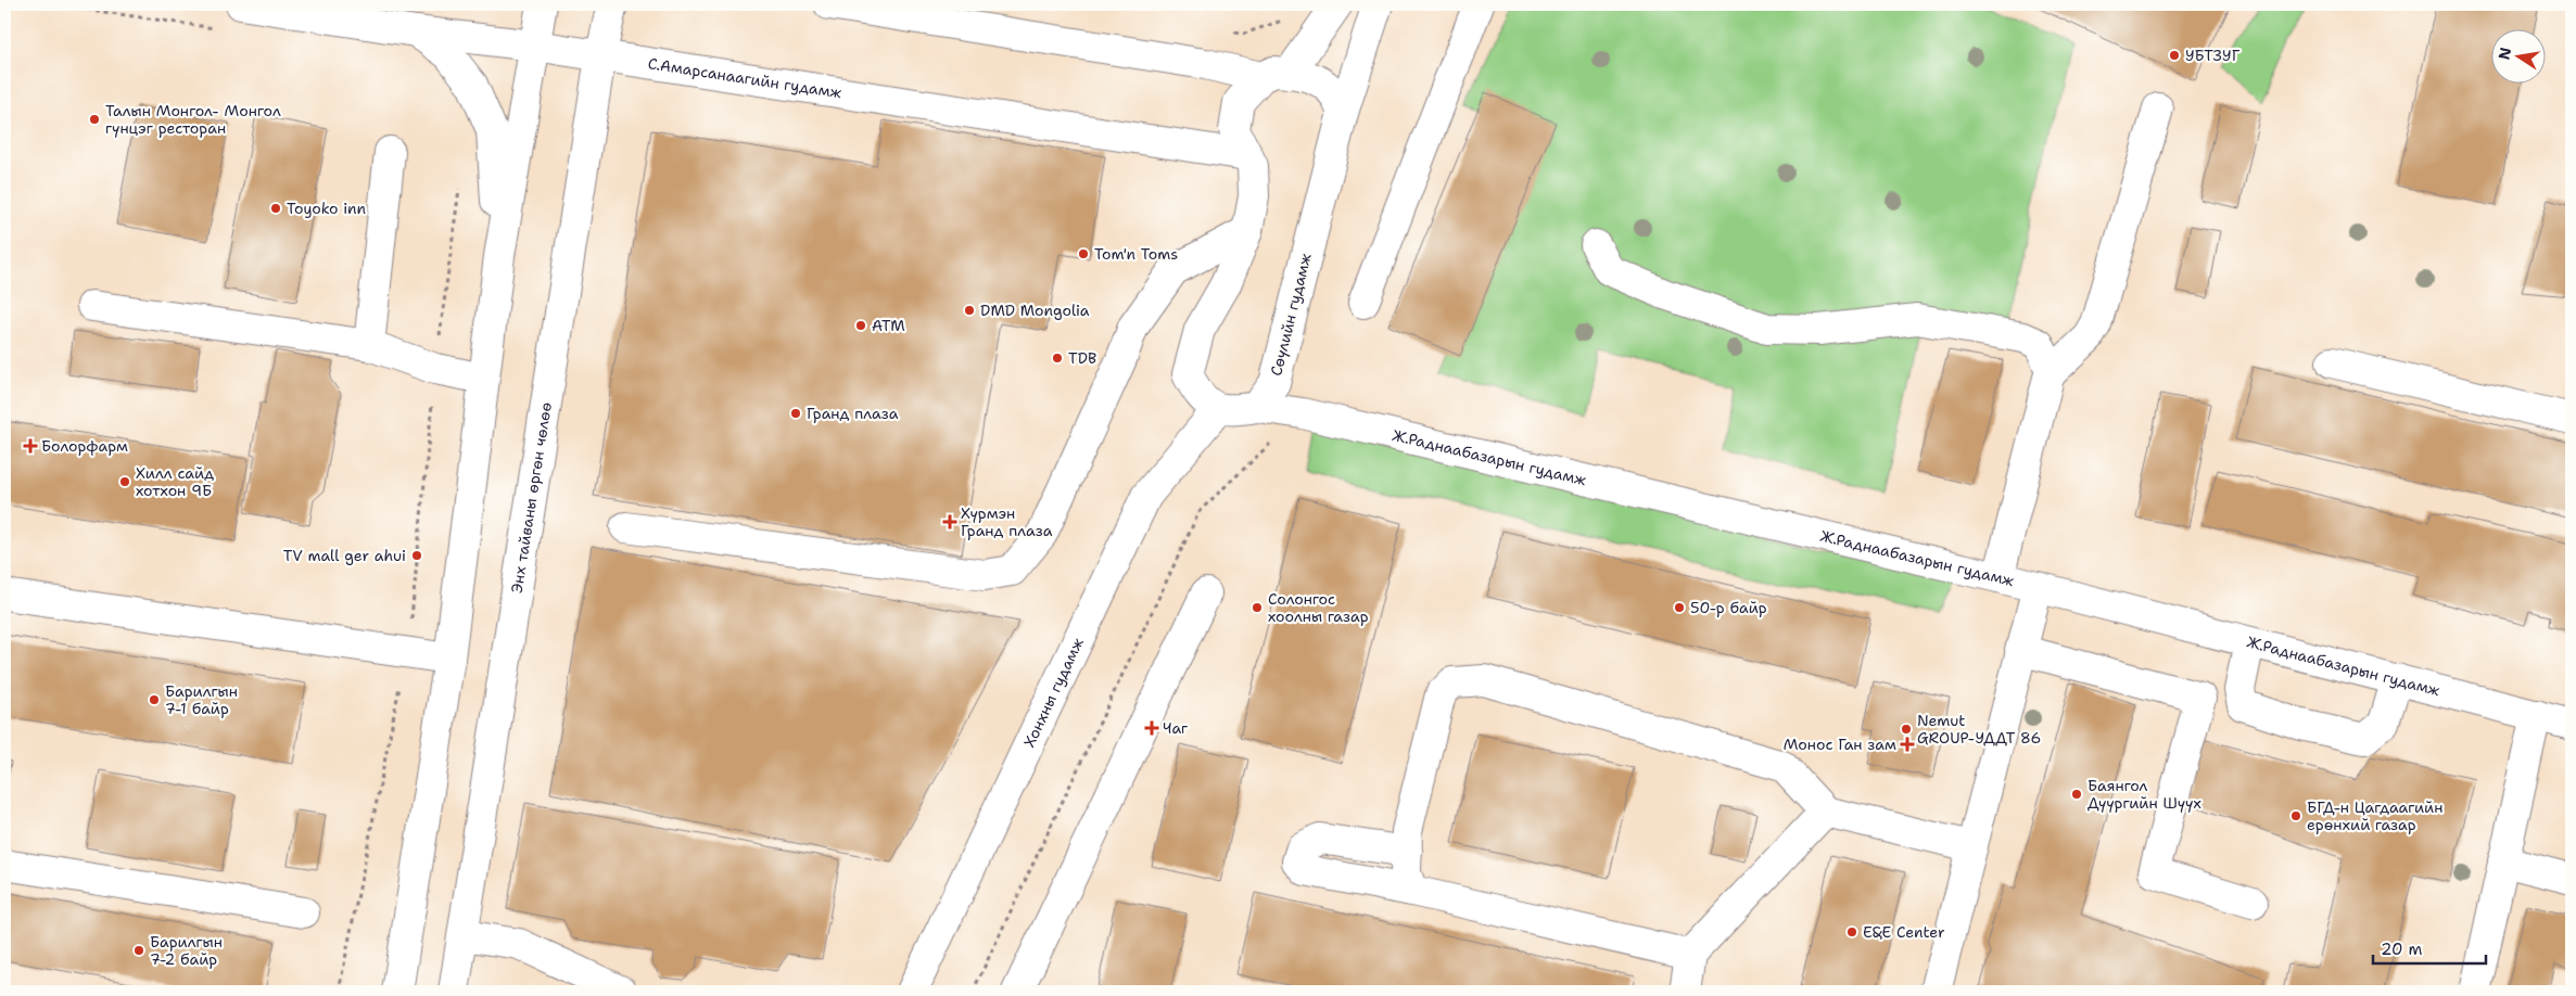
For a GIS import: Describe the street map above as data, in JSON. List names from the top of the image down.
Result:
{
  "streets": {
    "main road": [
      "С.Амарсанаагийн гудамж",
      "Сөүлийн гудамж",
      "Ж.Раднаабазарын гудамж",
      "Энх тайваны өргөн чөлөө",
      "Хонхны гудамж"
    ]
  },
  "crossings": [
    ["С.Амарсанаагийн гудамж", "Энх тайваны өргөн чөлөө"],
    ["Сөүлийн гудамж", "Ж.Раднаабазарын гудамж"]
  ],
  "places": {
    "other": [
      "УБТЗУГ",
      "Талын Монгол- Монгол гүнцэг ресторан",
      "Toyoko inn",
      "Tom'n Toms",
      "DMD Mongolia",
      "ATM",
      "TDB",
      "Гранд плаза",
      "Хилл сайд хотхон 9Б",
      "TV mall ger ahui",
      "Солонгос хоолны газар",
      "50-р байр",
      "Барилгын 7-1 байр",
      "Nemut GROUP-УДДТ 86",
      "Баянгол Дүүргийн Шүүх",
      "БГД-н Цагдаагийн ерөнхий газар",
      "E&E Center",
      "Барилгын 7-2 байр"
    ],
    "health": [
      "Болорфарм",
      "Хүрмэн Гранд плаза",
      "Чаг",
      "Монос Ган зам"
    ]
  },
  "scale_bar": "20 m",
  "north": "left"
}
